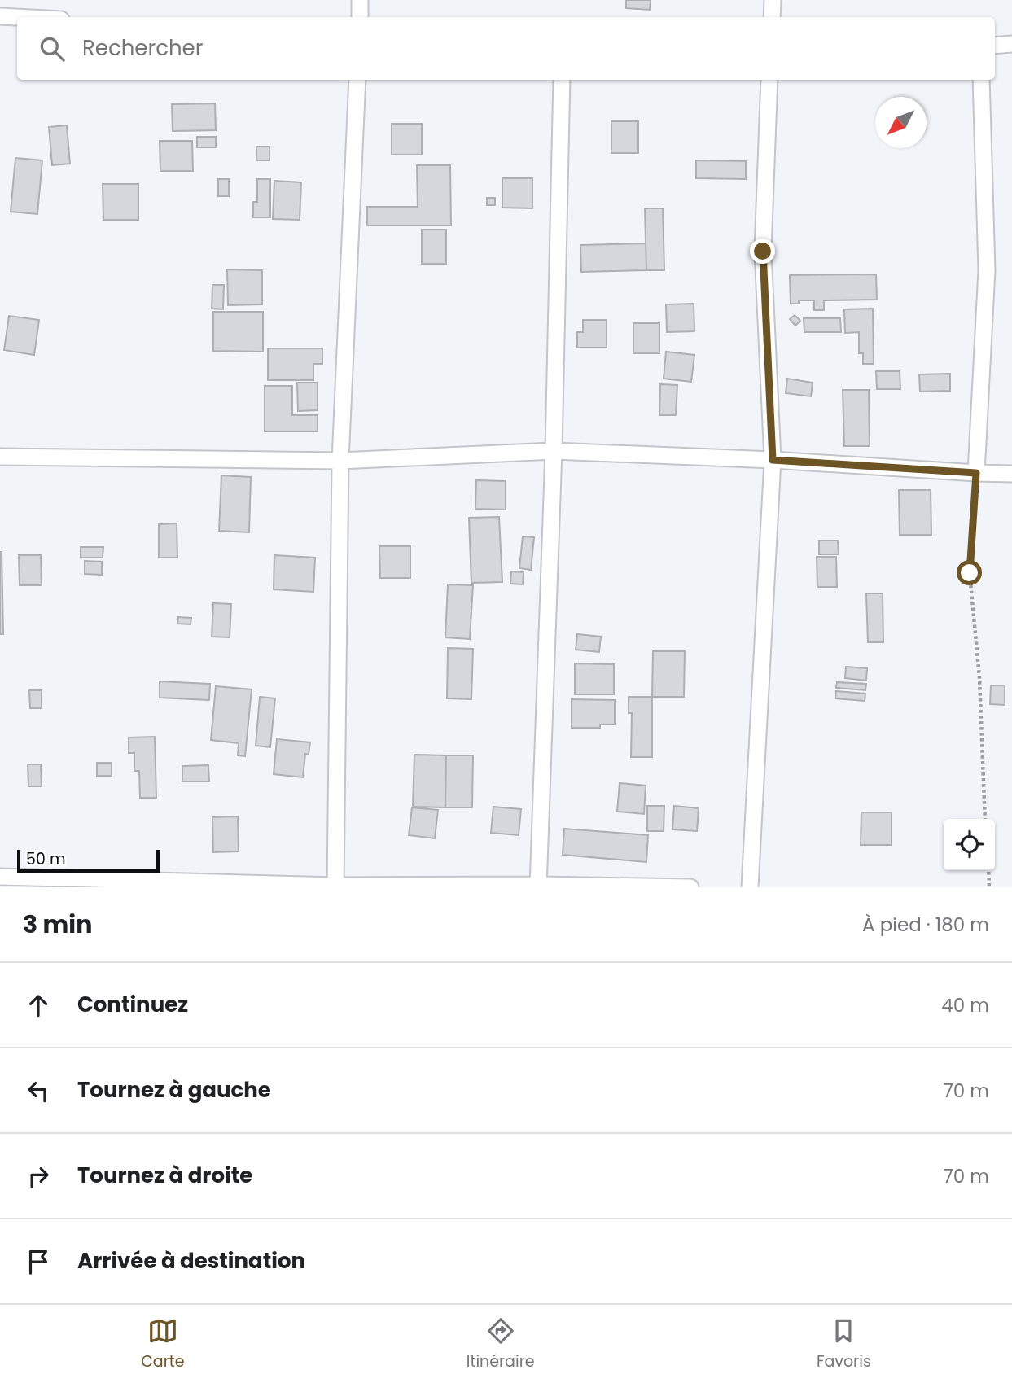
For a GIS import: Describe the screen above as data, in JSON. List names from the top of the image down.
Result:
{
  "scale_bar": "50 m",
  "north": "bottom left",
  "page": {
    "search": "Rechercher",
    "scale": "50 m",
    "heading": ["3 min", "À pied · 180 m"],
    "list": [
      ["Continuez", "40 m"],
      ["Tournez à gauche", "70 m"],
      ["Tournez à droite", "70 m"],
      "Arrivée à destination"
    ],
    "nav": ["Carte", "Itinéraire", "Favoris"]
  }
}
